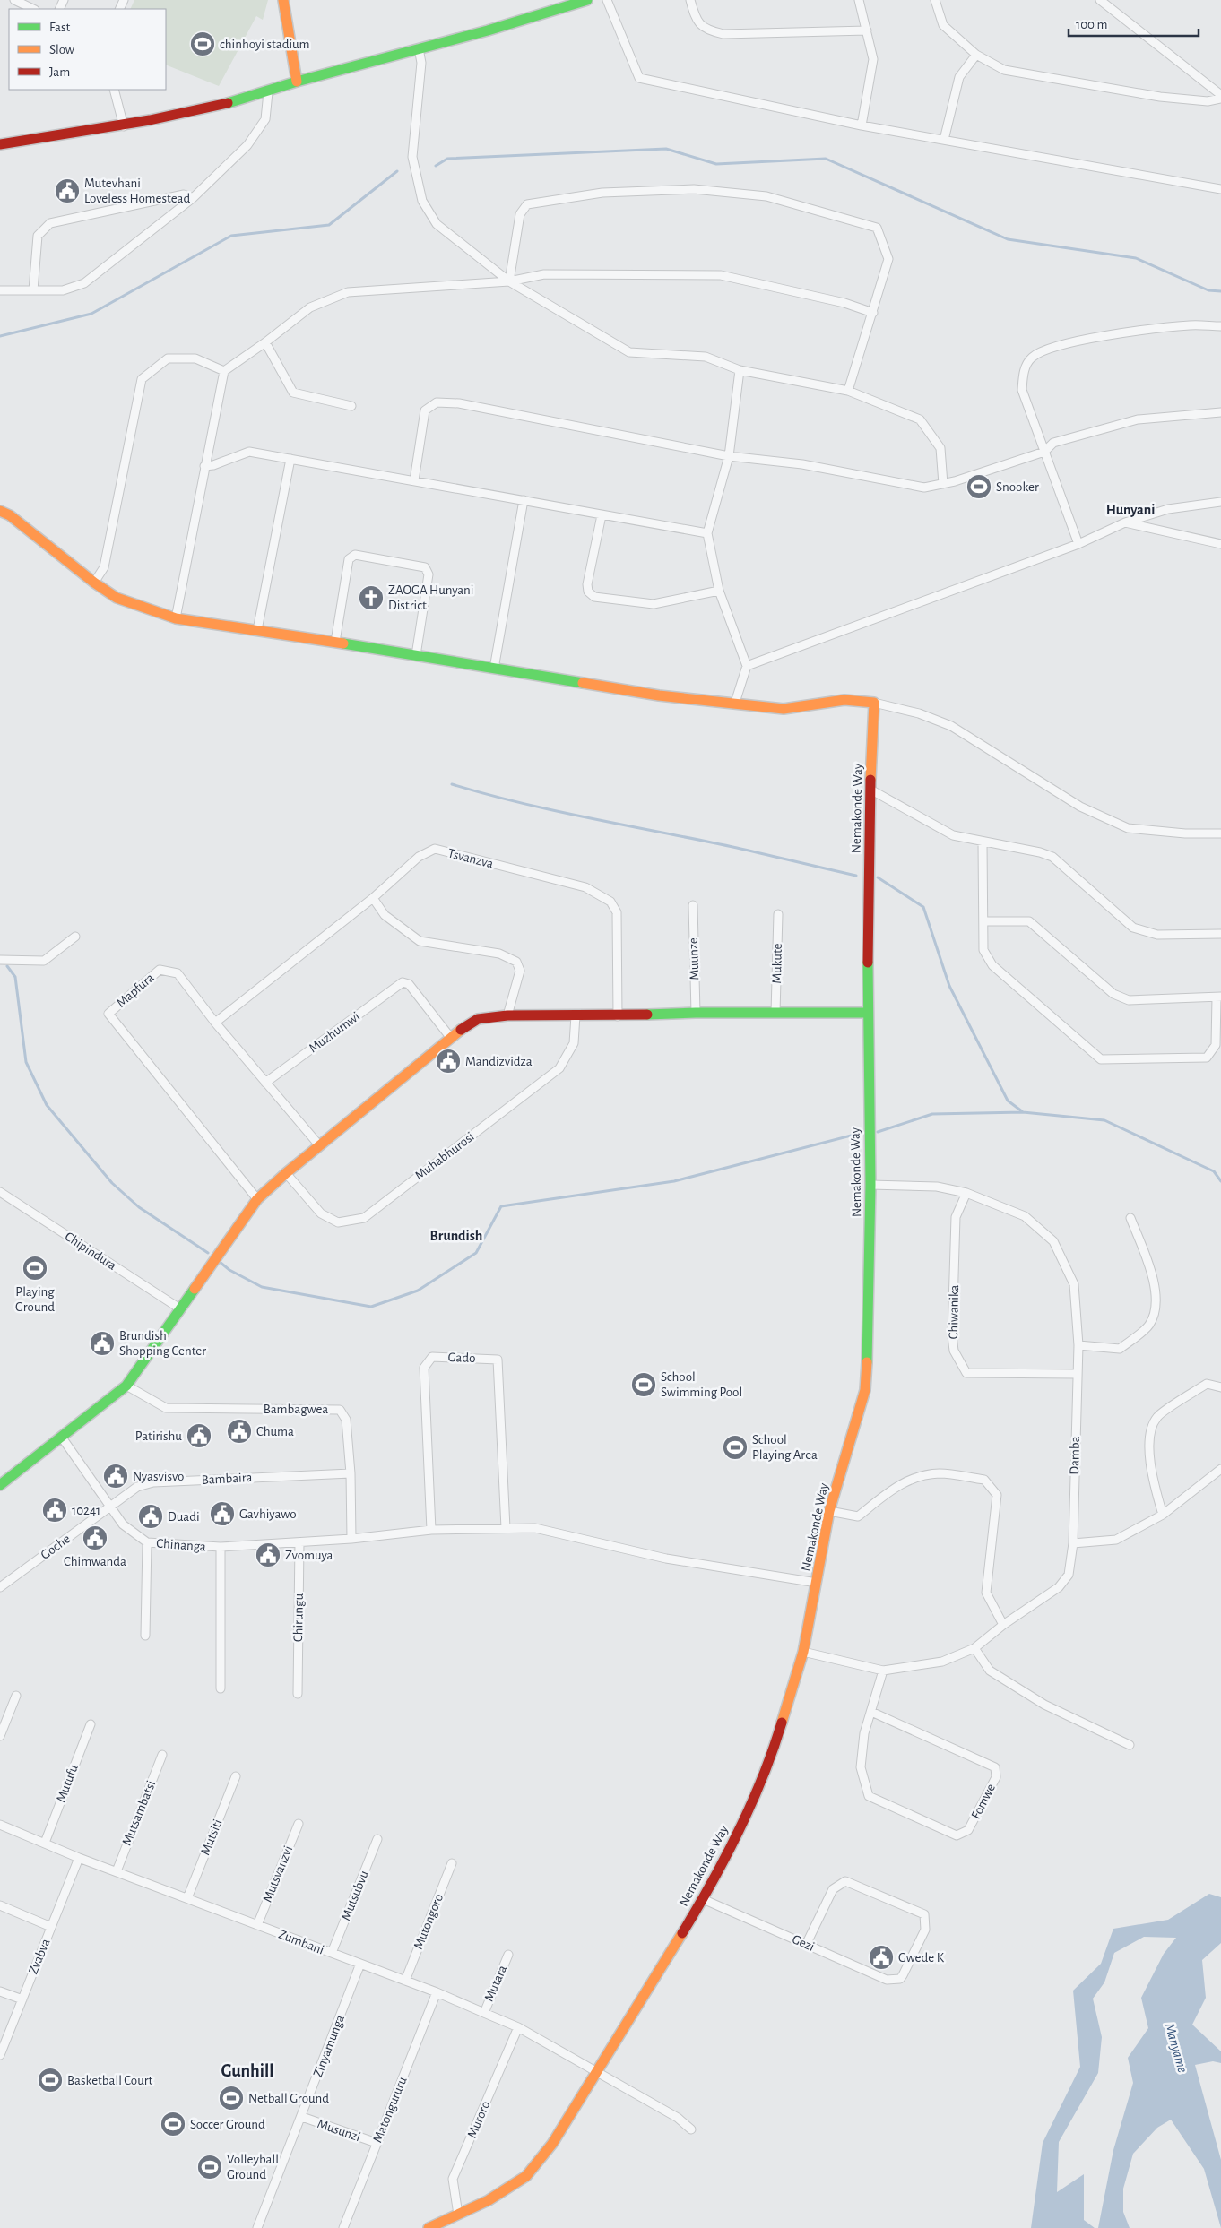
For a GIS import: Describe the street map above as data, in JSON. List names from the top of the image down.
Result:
{
  "streets": {
    "street": [
      "Nemakonde Way",
      "Tsvanzva",
      "Muunze",
      "Mukute",
      "Mapfura",
      "Muzhumwi",
      "Muhabhurosi",
      "Chipindura",
      "Chiwanika",
      "Gado",
      "Bambagwea",
      "Damba",
      "Bambaira",
      "Chinanga",
      "Goche",
      "Chirungu",
      "Mutufu",
      "Fomwe",
      "Mutsambatsi",
      "Mutsiti",
      "Mutsvanzvi",
      "Mutsubvu",
      "Mutongoro",
      "Zumbani",
      "Gezi",
      "Zvabva",
      "Mutara",
      "Zinyamunga",
      "Matongururu",
      "Muroro",
      "Musunzi"
    ]
  },
  "crossings": [
    ["Nemakonde Way", "Damba"],
    ["Nemakonde Way", "Chinanga"],
    ["Nemakonde Way", "Zumbani"],
    ["Nemakonde Way", "Gezi"],
    ["Nemakonde Way", "Muroro"],
    ["Tsvanzva", "Mapfura"],
    ["Mapfura", "Muzhumwi"],
    ["Chiwanika", "Damba"],
    ["Gado", "Chinanga"],
    ["Bambagwea", "Bambaira"],
    ["Bambagwea", "Chinanga"],
    ["Damba", "Fomwe"],
    ["Bambaira", "Chinanga"],
    ["Bambaira", "Goche"],
    ["Chinanga", "Goche"],
    ["Chinanga", "Chirungu"],
    ["Mutufu", "Zumbani"],
    ["Mutsambatsi", "Zumbani"],
    ["Mutsiti", "Zumbani"],
    ["Mutsvanzvi", "Zumbani"],
    ["Mutsubvu", "Zumbani"],
    ["Mutongoro", "Zumbani"],
    ["Zumbani", "Zvabva"],
    ["Zumbani", "Mutara"],
    ["Zumbani", "Zinyamunga"],
    ["Zumbani", "Matongururu"],
    ["Zumbani", "Muroro"],
    ["Zinyamunga", "Musunzi"],
    ["Matongururu", "Musunzi"]
  ],
  "districts": ["Hunyani", "Brundish", "Gunhill"],
  "water": ["Manyame"],
  "places": {
    "sports": [
      "chinhoyi stadium",
      "Snooker",
      "Playing Ground",
      "School Swimming Pool",
      "School Playing Area",
      "Basketball Court",
      "Netball Ground",
      "Soccer Ground",
      "Volleyball Ground"
    ],
    "public building": [
      "Mutevhani Loveless Homestead",
      "Mandizvidza",
      "Brundish Shopping Center",
      "Chuma",
      "Patirishu",
      "Nyasvisvo",
      "10241",
      "Gavhiyawo",
      "Duadi",
      "Chimwanda",
      "Zvomuya",
      "Gwede K"
    ],
    "church": ["ZAOGA Hunyani District"]
  },
  "legend": ["Fast", "Slow", "Jam"],
  "scale_bar": "100 m"
}
